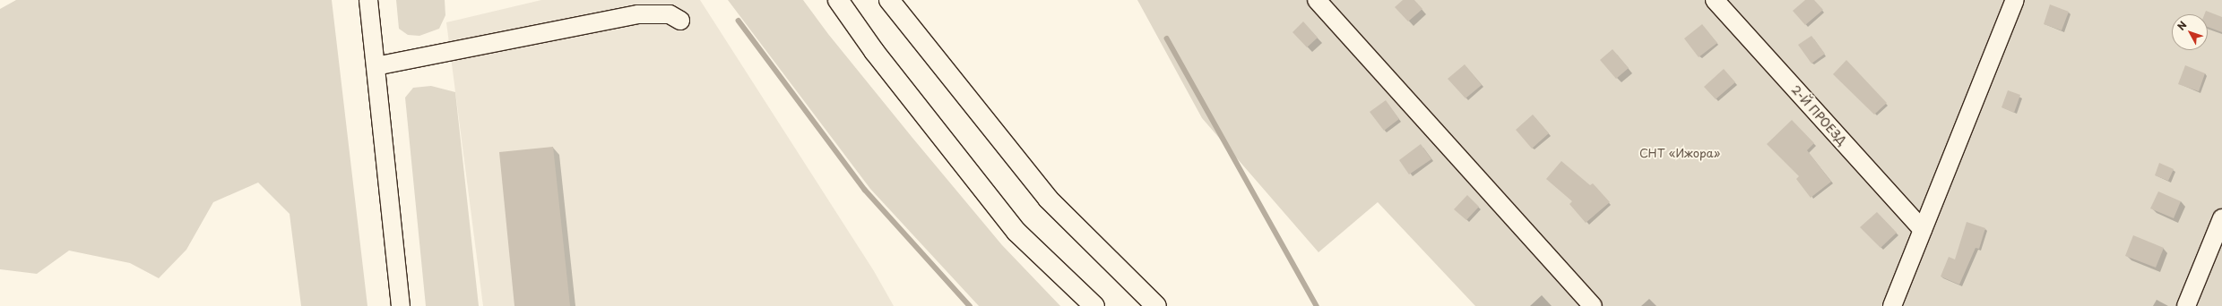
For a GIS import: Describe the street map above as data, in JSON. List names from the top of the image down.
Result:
{
  "streets": {
    "street": ["2-Й ПРОЕЗД"]
  },
  "parks": ["СНТ «Ижора»"],
  "north": "top left"
}
